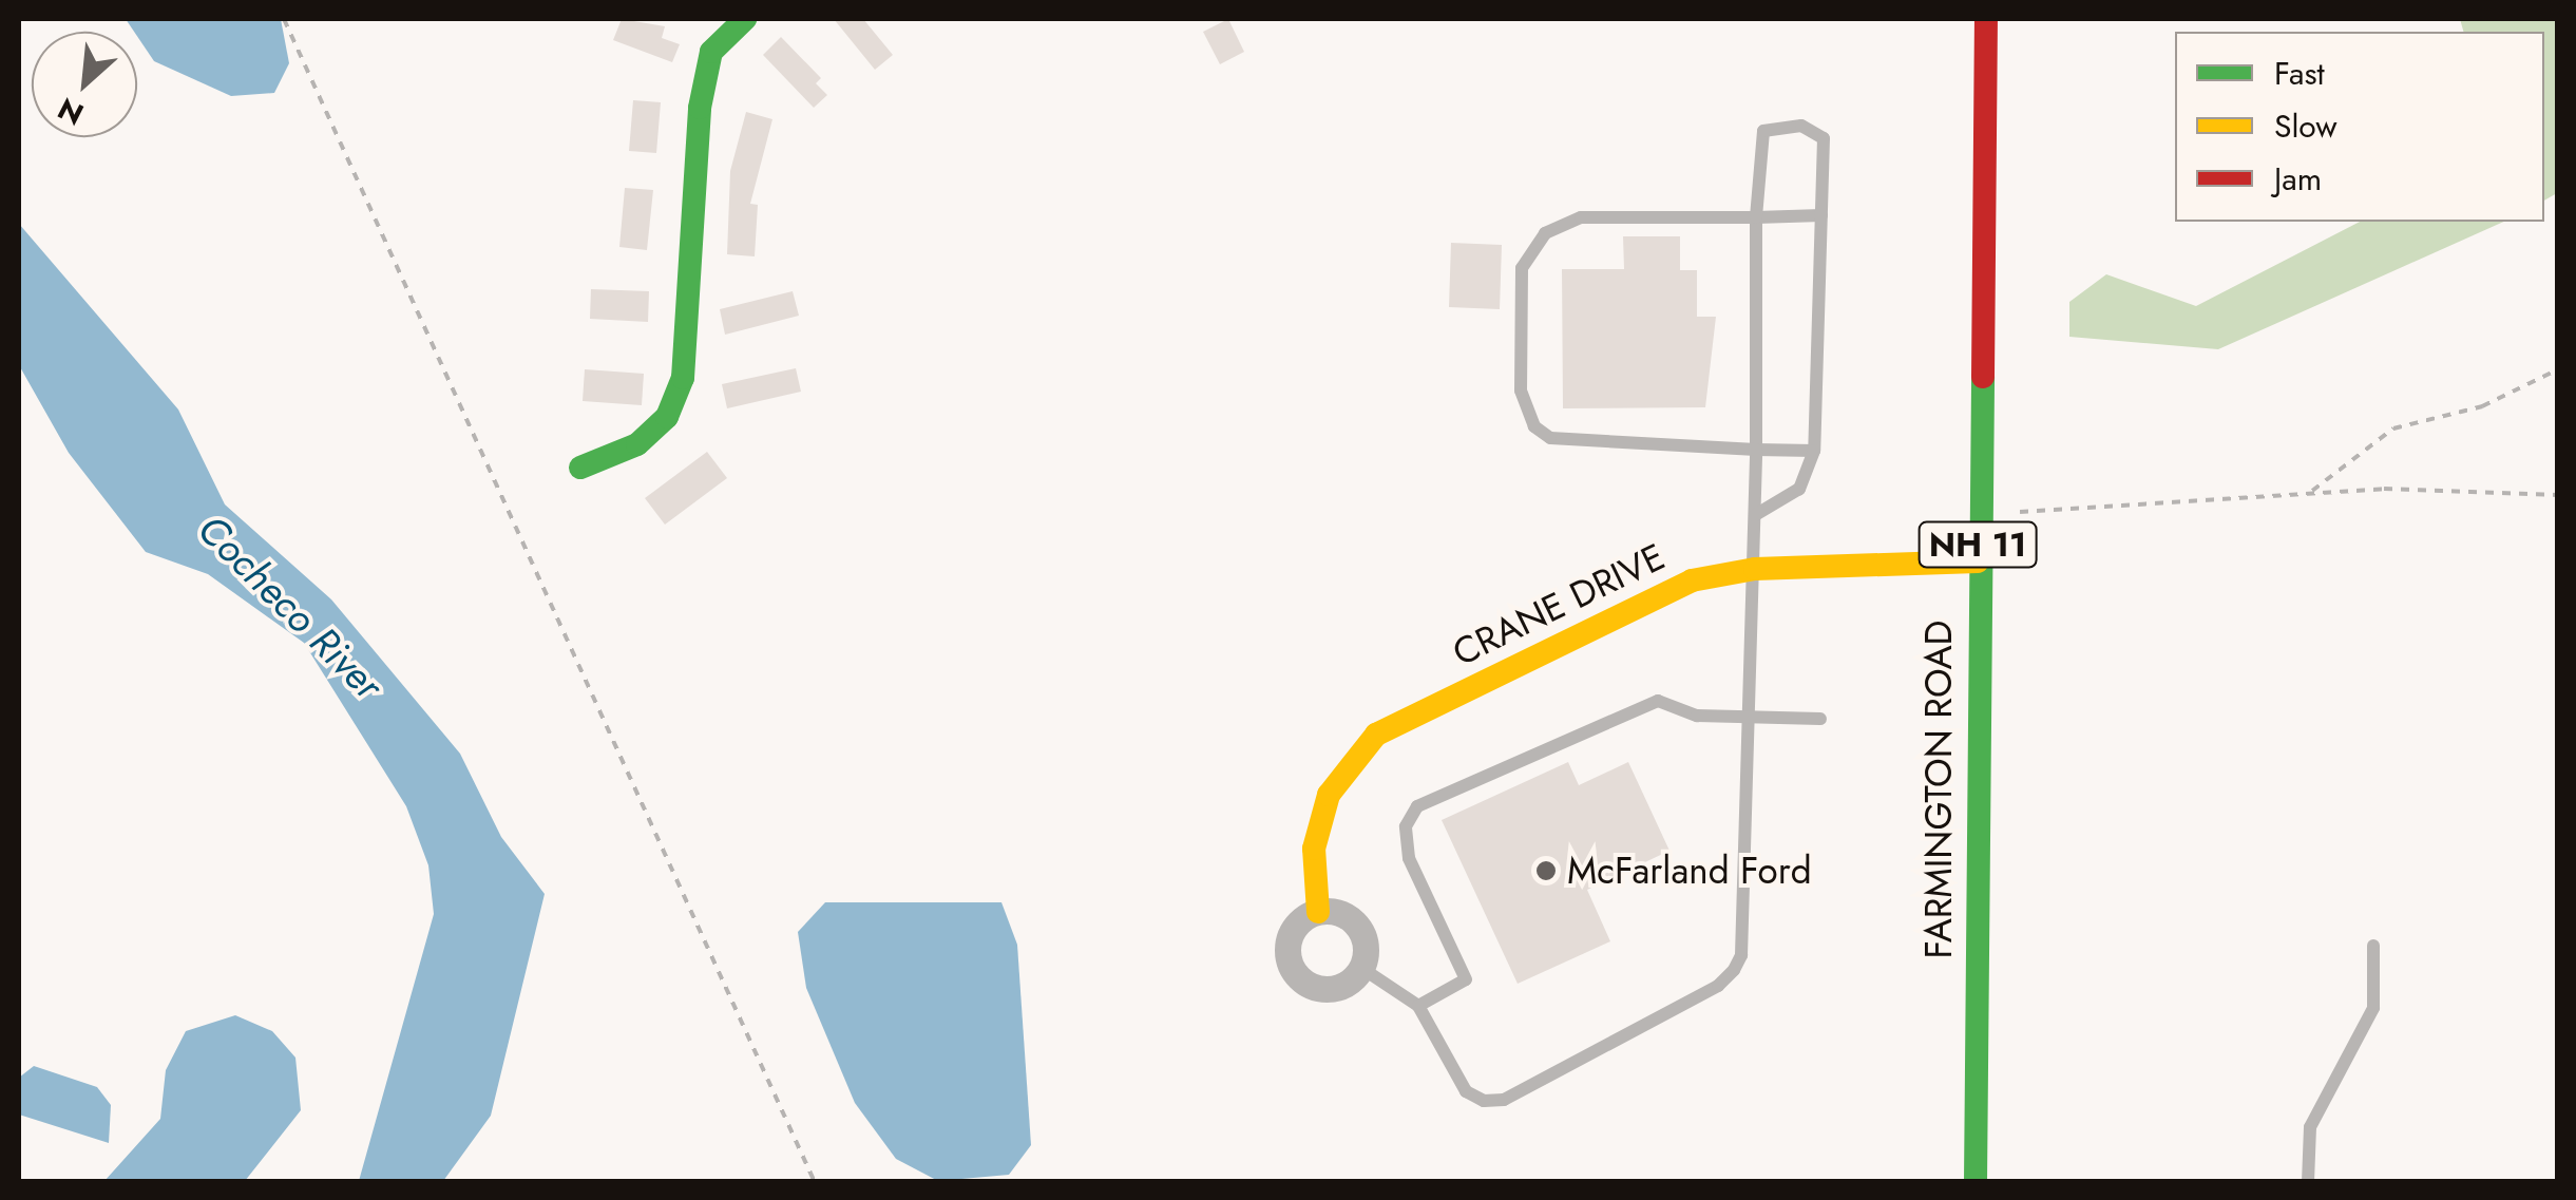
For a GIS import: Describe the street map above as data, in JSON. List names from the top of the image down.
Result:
{
  "streets": {
    "main road": ["NH 11", "CRANE DRIVE", "FARMINGTON ROAD"]
  },
  "crossings": [
    ["CRANE DRIVE", "FARMINGTON ROAD"]
  ],
  "water": ["Cocheco River"],
  "places": ["McFarland Ford"],
  "legend": ["Fast", "Slow", "Jam"],
  "north": "bottom left"
}
